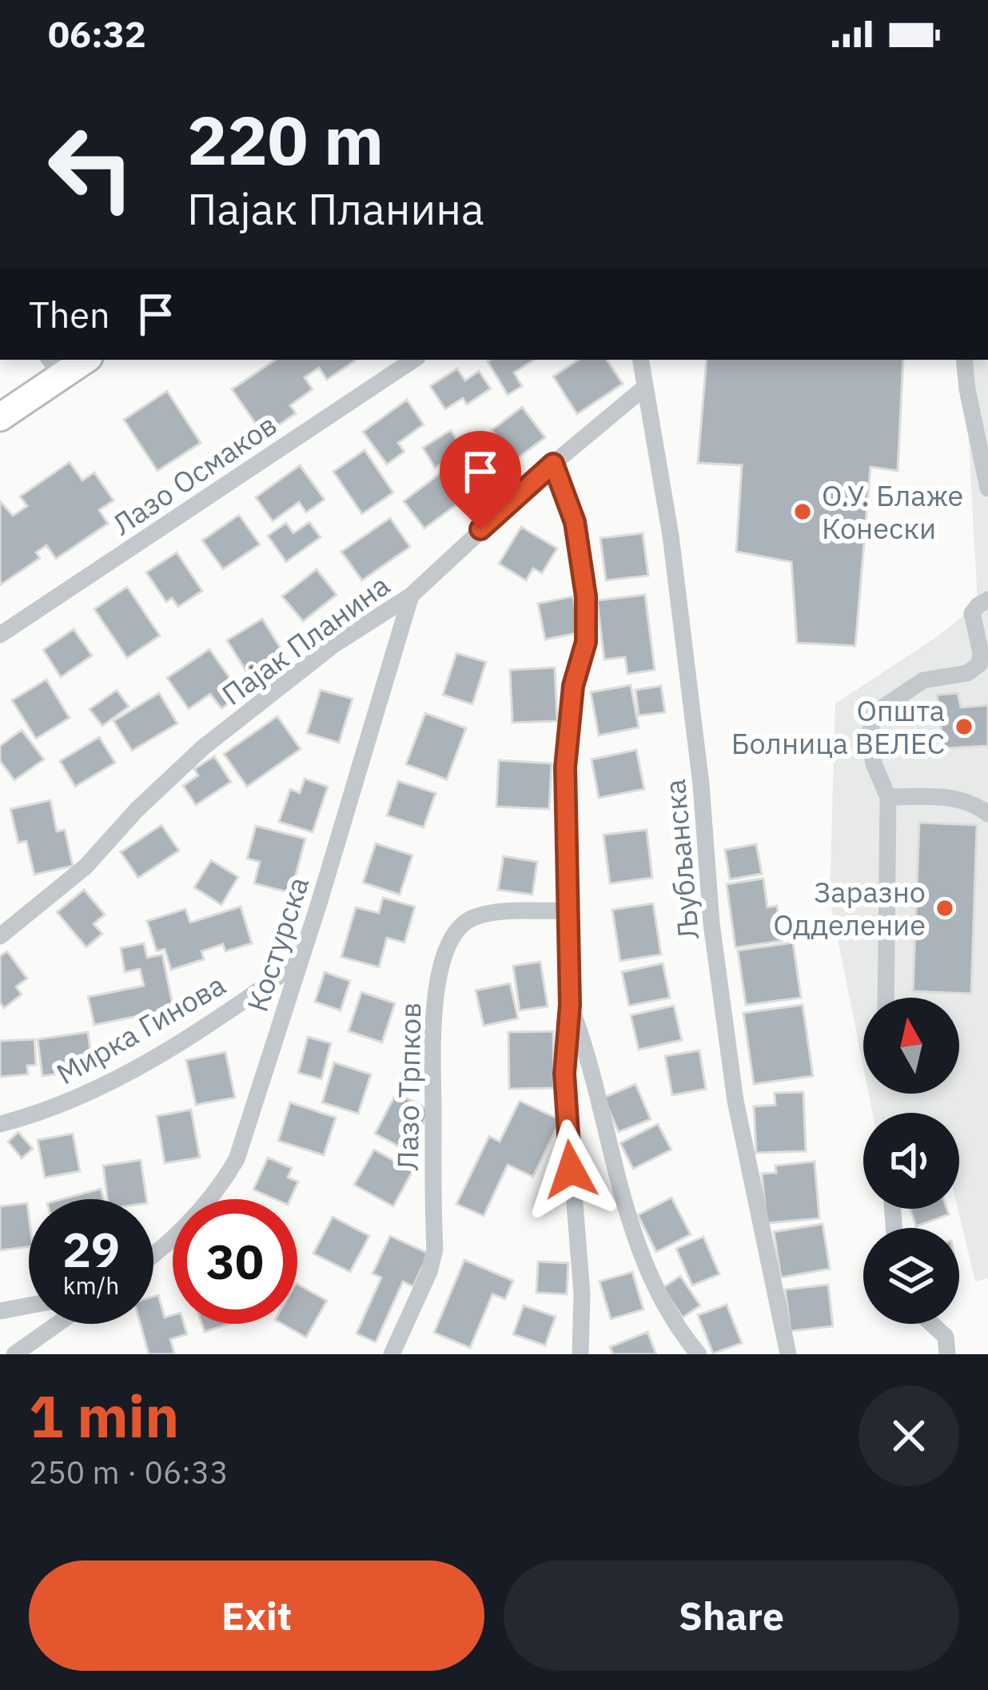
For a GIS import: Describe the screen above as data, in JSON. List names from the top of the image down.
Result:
{
  "streets": {
    "street": [
      "Лазо Осмаков",
      "Пајак Планина",
      "Љубљанска",
      "Костурска",
      "Мирка Гинова",
      "Лазо Трпков"
    ]
  },
  "crossings": [
    ["Пајак Планина", "Љубљанска"],
    ["Пајак Планина", "Костурска"],
    ["Костурска", "Мирка Гинова"]
  ],
  "places": ["О.У. Блаже Конески", "Општа Болница ВЕЛЕС", "Заразно Одделение"],
  "north": "top",
  "page": {
    "status": "06:32",
    "turn": ["220 m", "Пајак Планина"],
    "then": "Then",
    "speed": "29 km/h",
    "limit": "30",
    "heading": ["1 min", "250 m · 06:33"],
    "buttons": ["Exit", "Share"]
  }
}
